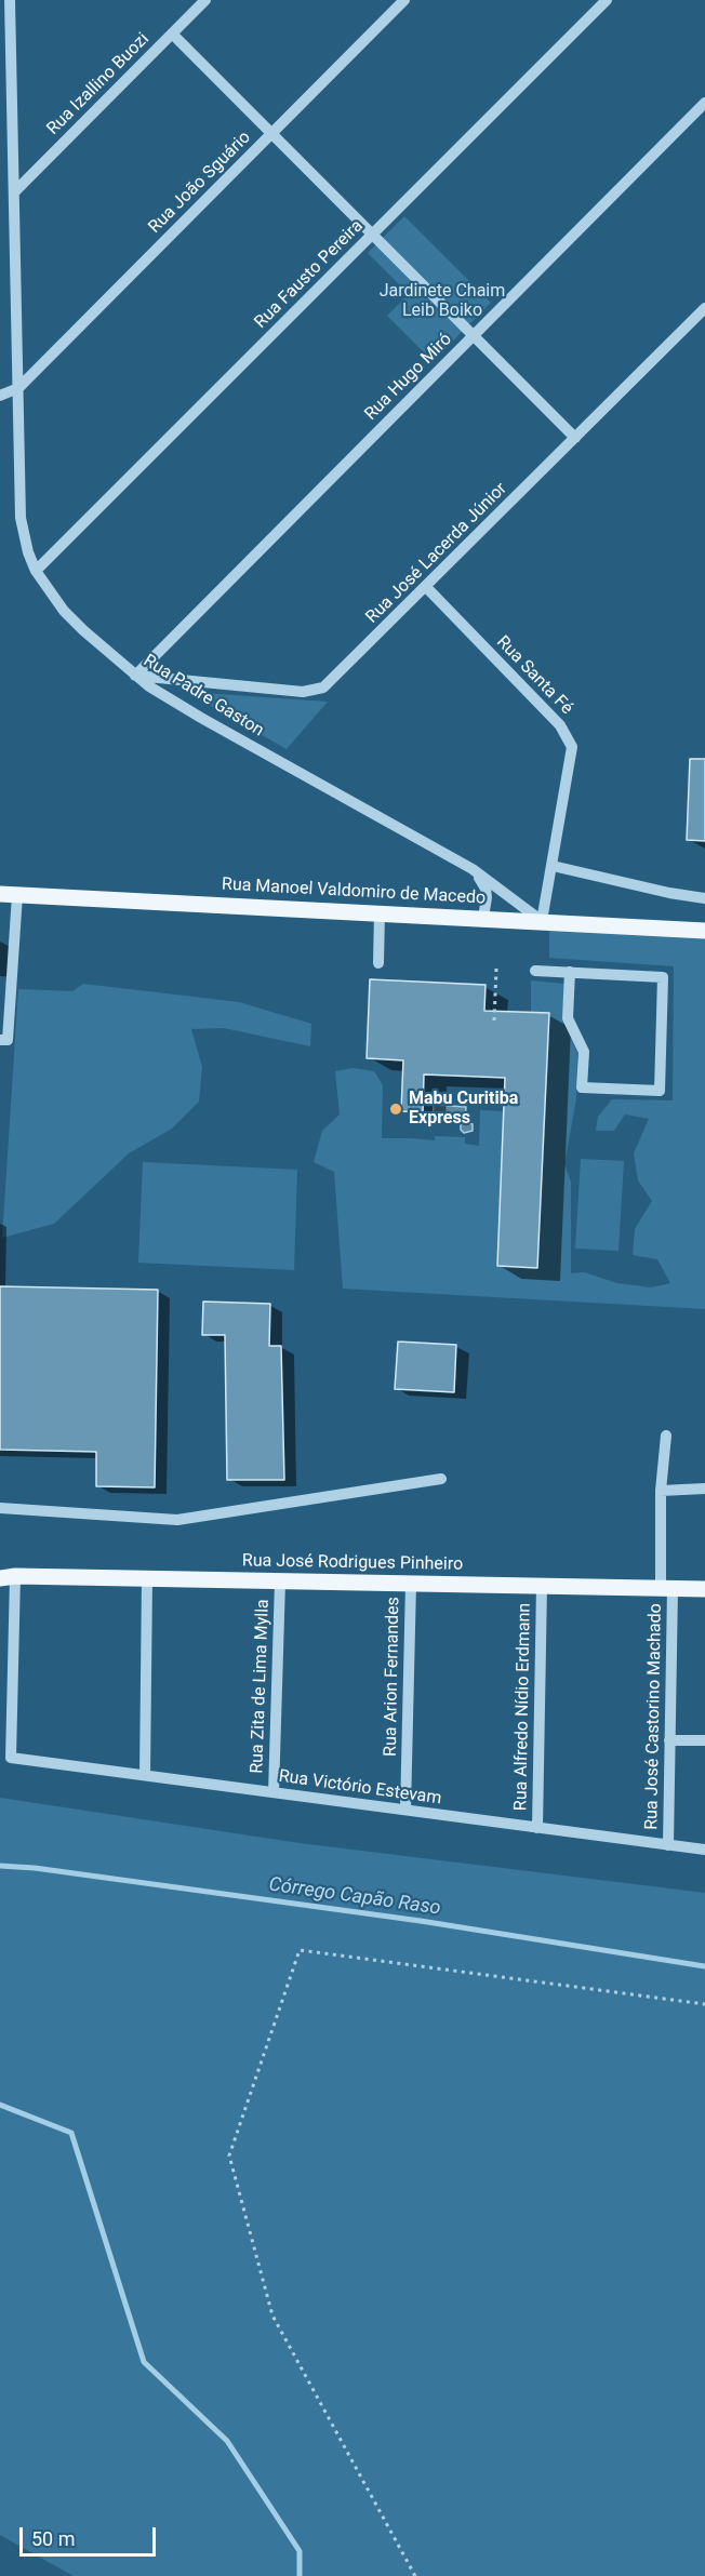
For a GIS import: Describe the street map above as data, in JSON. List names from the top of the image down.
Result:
{
  "streets": {
    "main road": ["Rua Manoel Valdomiro de Macedo", "Rua José Rodrigues Pinheiro"],
    "street": [
      "Rua Izallino Buozi",
      "Rua João Sguário",
      "Rua Fausto Pereira",
      "Rua Hugo Miró",
      "Rua José Lacerda Júnior",
      "Rua Santa Fé",
      "Rua Padre Gaston",
      "Rua Arion Fernandes",
      "Rua Zita de Lima Mylla",
      "Rua Alfredo Nídio Erdmann",
      "Rua José Castorino Machado",
      "Rua Victório Estevam"
    ]
  },
  "crossings": [
    ["Rua Izallino Buozi", "Rua Padre Gaston"],
    ["Rua João Sguário", "Rua Padre Gaston"],
    ["Rua Fausto Pereira", "Rua Padre Gaston"],
    ["Rua Hugo Miró", "Rua José Lacerda Júnior"],
    ["Rua Hugo Miró", "Rua Padre Gaston"],
    ["Rua José Lacerda Júnior", "Rua Santa Fé"],
    ["Rua José Lacerda Júnior", "Rua Padre Gaston"],
    ["Rua Santa Fé", "Rua Padre Gaston"],
    ["Rua Santa Fé", "Rua Manoel Valdomiro de Macedo"],
    ["Rua Padre Gaston", "Rua Manoel Valdomiro de Macedo"],
    ["Rua José Rodrigues Pinheiro", "Rua Arion Fernandes"],
    ["Rua José Rodrigues Pinheiro", "Rua Zita de Lima Mylla"],
    ["Rua José Rodrigues Pinheiro", "Rua Alfredo Nídio Erdmann"],
    ["Rua José Rodrigues Pinheiro", "Rua José Castorino Machado"],
    ["Rua José Rodrigues Pinheiro", "Rua Victório Estevam"],
    ["Rua Arion Fernandes", "Rua Victório Estevam"],
    ["Rua Zita de Lima Mylla", "Rua Victório Estevam"],
    ["Rua Alfredo Nídio Erdmann", "Rua Victório Estevam"],
    ["Rua José Castorino Machado", "Rua Victório Estevam"]
  ],
  "water": ["Córrego Capão Raso"],
  "parks": ["Jardinete Chaim Leib Boiko"],
  "places": ["Mabu Curitiba Express"],
  "scale_bar": "50 m"
}
